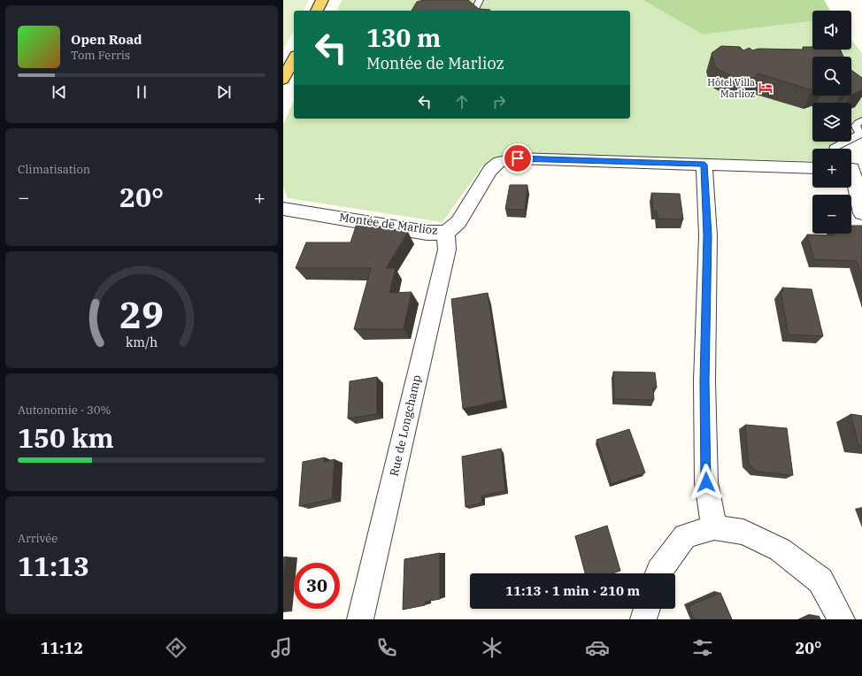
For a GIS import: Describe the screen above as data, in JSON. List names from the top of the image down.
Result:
{
  "streets": {
    "street": ["Montée de Marlioz", "Rue de Longchamp"]
  },
  "crossings": [
    ["Montée de Marlioz", "Rue de Longchamp"]
  ],
  "places": {
    "hotel": ["Hôtel Villa Marlioz"]
  },
  "page": {
    "map_buttons": ["+", "−"],
    "turn": ["130 m", "Montée de Marlioz"],
    "song": ["Open Road", "Tom Ferris"],
    "tile": [
      "Climatisation",
      ["Autonomie · 30%", "150 km"],
      ["Arrivée", "11:13"]
    ],
    "heat": ["−", "20°", "+"],
    "limit": "30",
    "trip": "11:13 · 1 min · 210 m",
    "tabs": ["11:12", "20°"],
    "gauge": ["29", "km/h"]
  }
}
